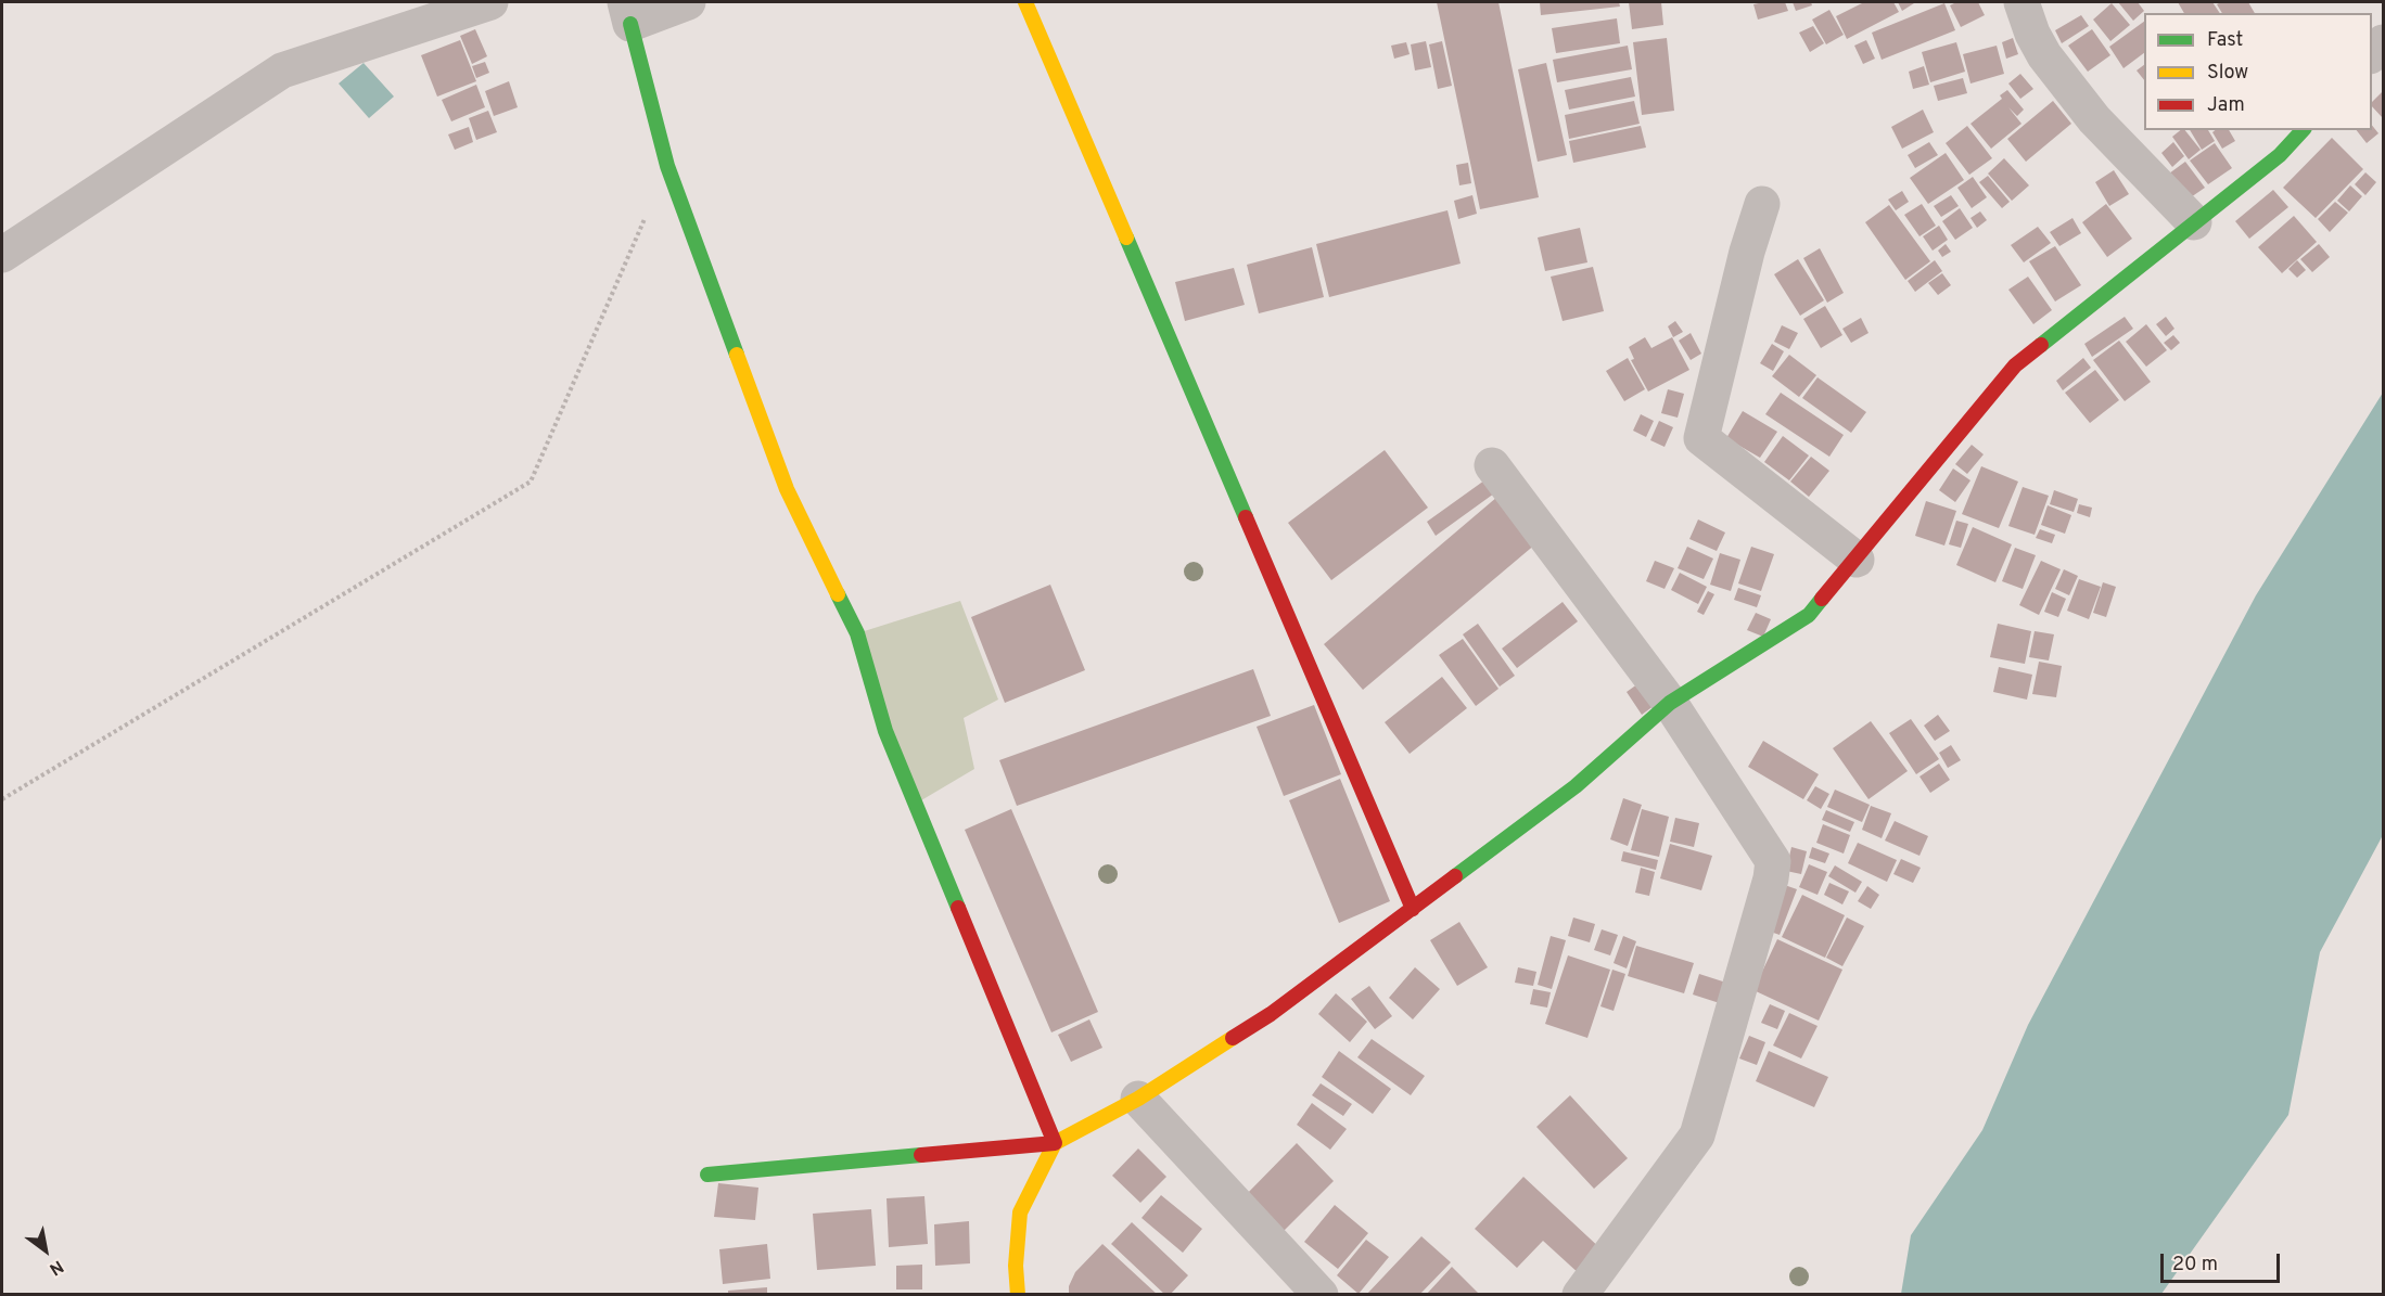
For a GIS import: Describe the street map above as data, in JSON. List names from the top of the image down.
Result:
{
  "legend": ["Fast", "Slow", "Jam"],
  "scale_bar": "20 m",
  "north": "bottom right"
}
